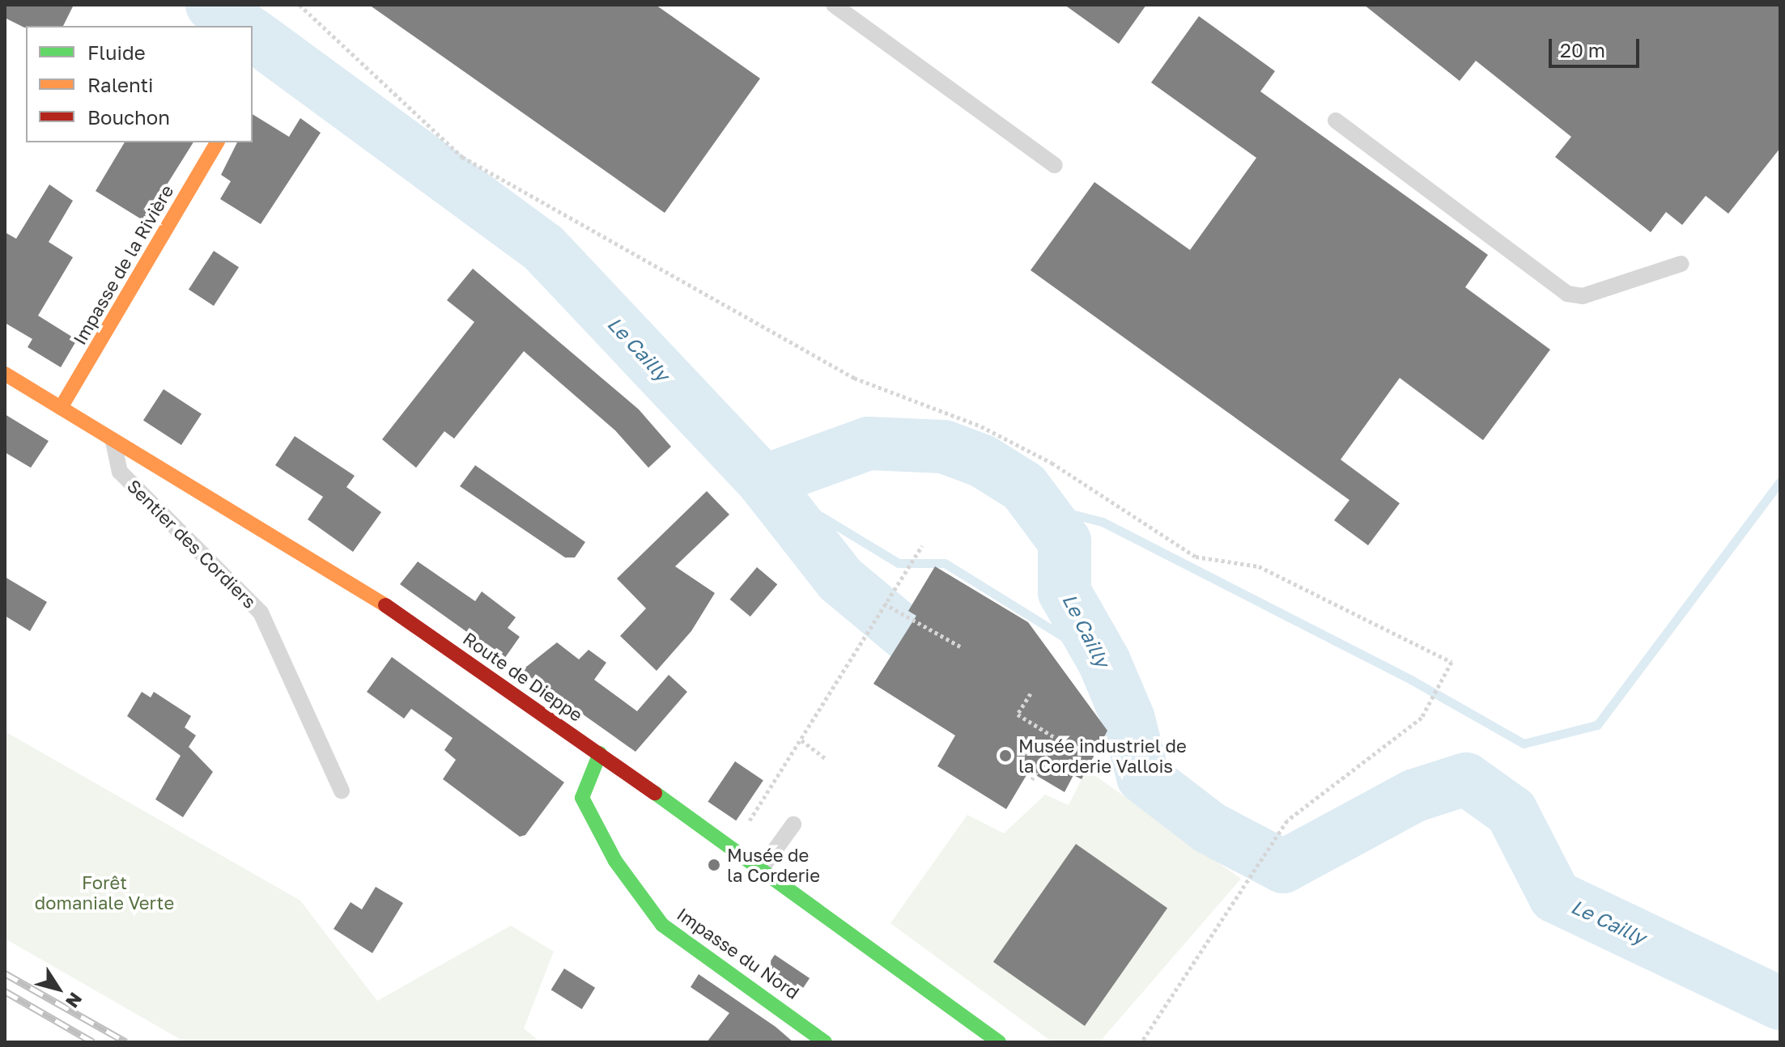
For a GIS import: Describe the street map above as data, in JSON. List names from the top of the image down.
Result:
{
  "streets": {
    "main road": ["Impasse de la Rivière", "Route de Dieppe", "Impasse du Nord"],
    "lane": ["Sentier des Cordiers"]
  },
  "crossings": [
    ["Impasse de la Rivière", "Route de Dieppe"],
    ["Sentier des Cordiers", "Route de Dieppe"],
    ["Route de Dieppe", "Impasse du Nord"]
  ],
  "water": ["Le Cailly"],
  "parks": ["Forêt domaniale Verte"],
  "places": ["Musée industriel de la Corderie Vallois", "Musée de la Corderie"],
  "legend": ["Fluide", "Ralenti", "Bouchon"],
  "scale_bar": "20 m",
  "north": "bottom right"
}
